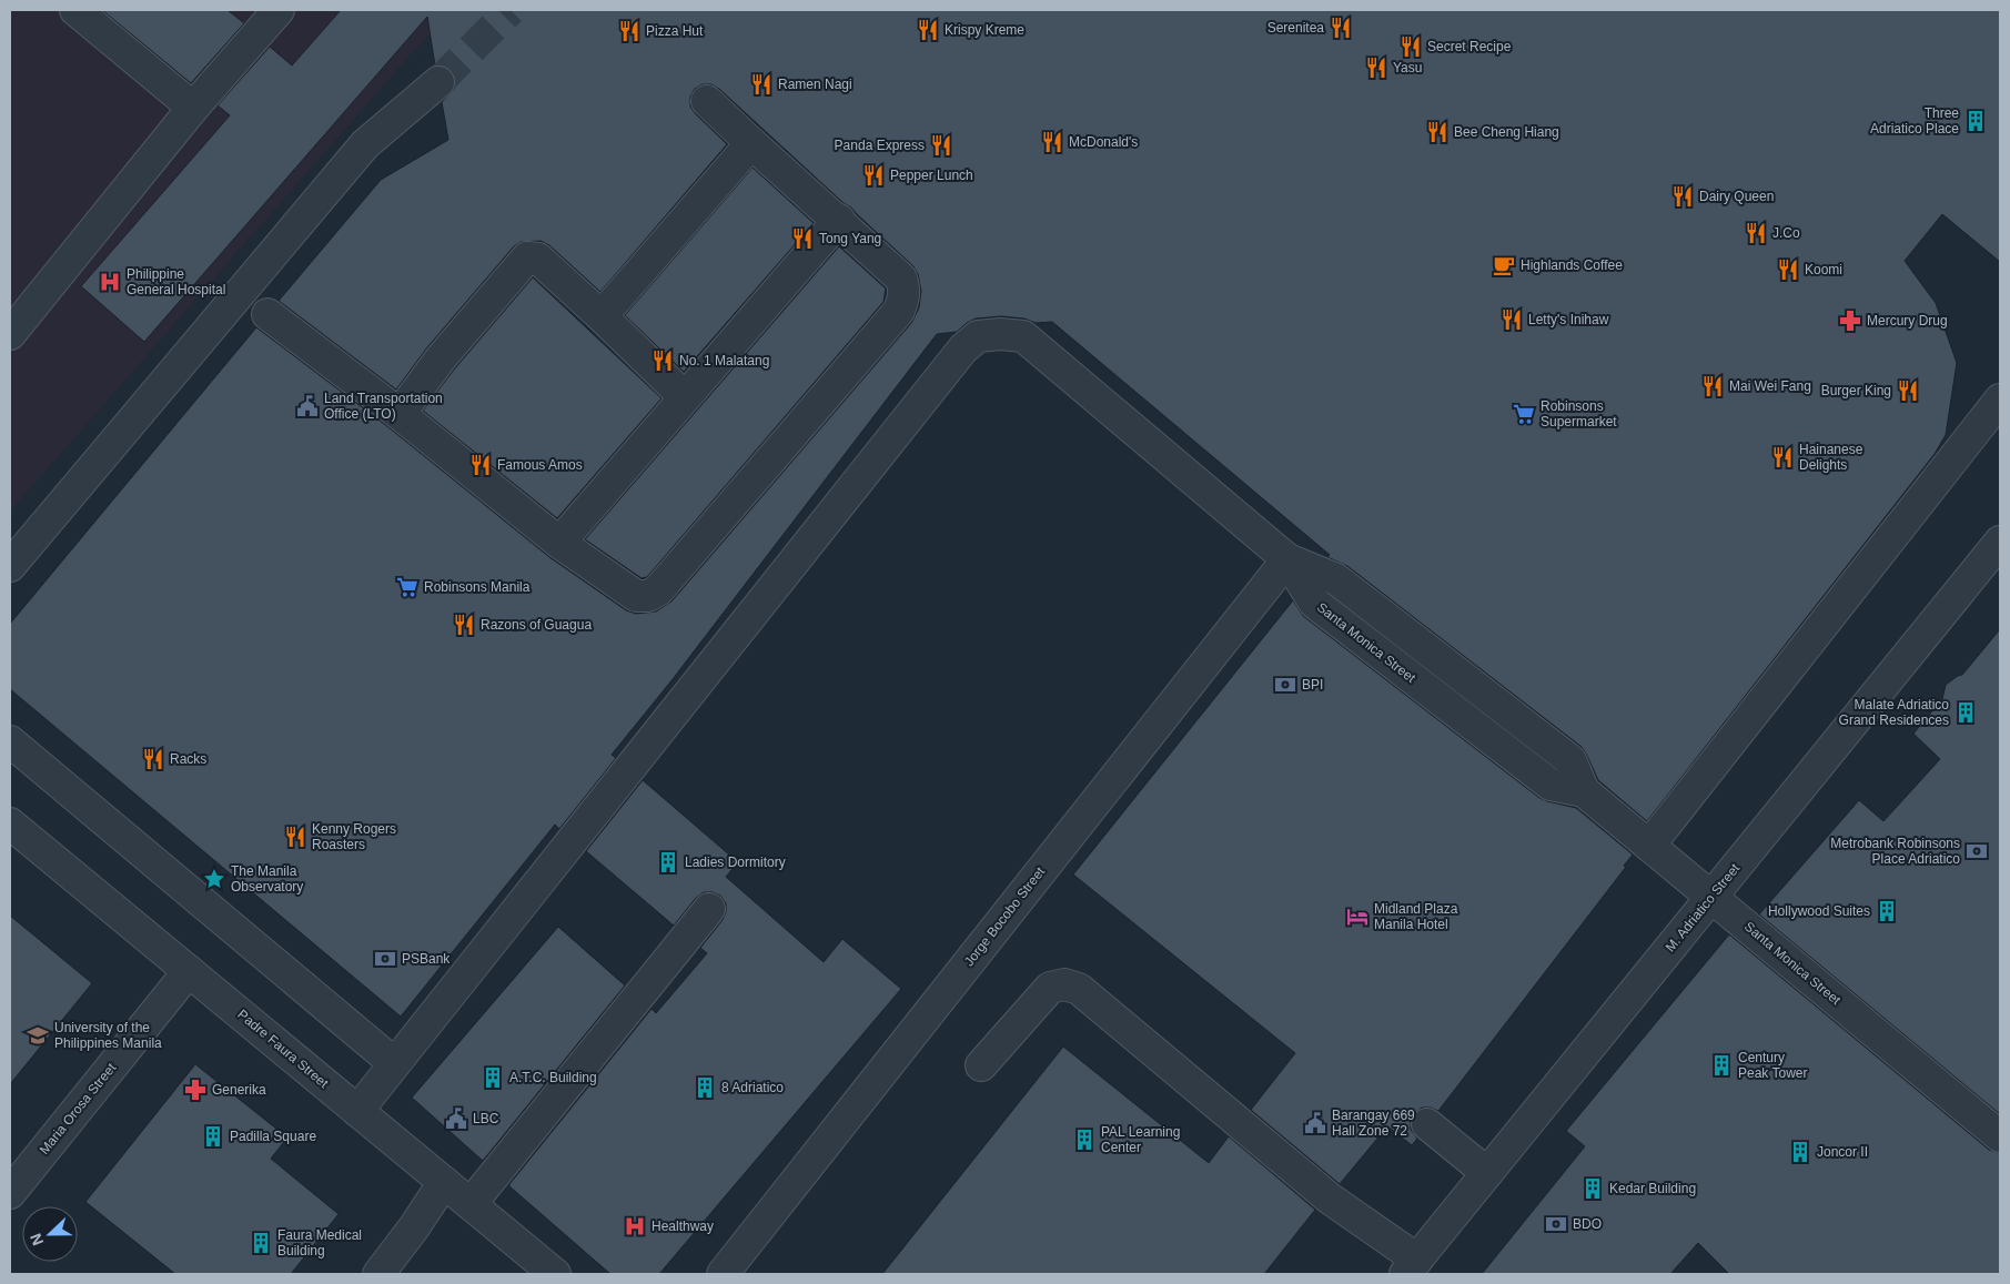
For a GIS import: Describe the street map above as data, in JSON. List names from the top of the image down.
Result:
{
  "streets": {
    "street": [
      "Santa Monica Street",
      "M. Adriatico Street",
      "Jorge Bocobo Street",
      "Padre Faura Street",
      "Maria Orosa Street"
    ]
  },
  "crossings": [
    ["Santa Monica Street", "M. Adriatico Street"],
    ["Santa Monica Street", "Jorge Bocobo Street"],
    ["Padre Faura Street", "Maria Orosa Street"]
  ],
  "places": {
    "restaurant": [
      "Serenitea",
      "Krispy Kreme",
      "Pizza Hut",
      "Secret Recipe",
      "Yasu",
      "Ramen Nagi",
      "Bee Cheng Hiang",
      "McDonald's",
      "Panda Express",
      "Pepper Lunch",
      "Dairy Queen",
      "J.Co",
      "Tong Yang",
      "Koomi",
      "Letty's Inihaw",
      "No. 1 Malatang",
      "Mai Wei Fang",
      "Burger King",
      "Hainanese Delights",
      "Famous Amos",
      "Razons of Guagua",
      "Racks",
      "Kenny Rogers Roasters"
    ],
    "building": [
      "Three Adriatico Place",
      "Malate Adriatico Grand Residences",
      "Ladies Dormitory",
      "Hollywood Suites",
      "Century Peak Tower",
      "A.T.C. Building",
      "8 Adriatico",
      "Padilla Square",
      "PAL Learning Center",
      "Joncor II",
      "Kedar Building",
      "Faura Medical Building"
    ],
    "cafe": ["Highlands Coffee"],
    "hospital": ["Philippine General Hospital", "Healthway"],
    "pharmacy": ["Mercury Drug", "Generika"],
    "public building": ["Land Transportation Office (LTO)", "LBC", "Barangay 669 Hall Zone 72"],
    "supermarket": ["Robinsons Supermarket", "Robinsons Manila"],
    "bank": [
      "BPI",
      "Metrobank Robinsons Place Adriatico",
      "PSBank",
      "BDO"
    ],
    "place": ["The Manila Observatory"],
    "hotel": ["Midland Plaza Manila Hotel"],
    "school or university": ["University of the Philippines Manila"]
  },
  "north": "left"
}
